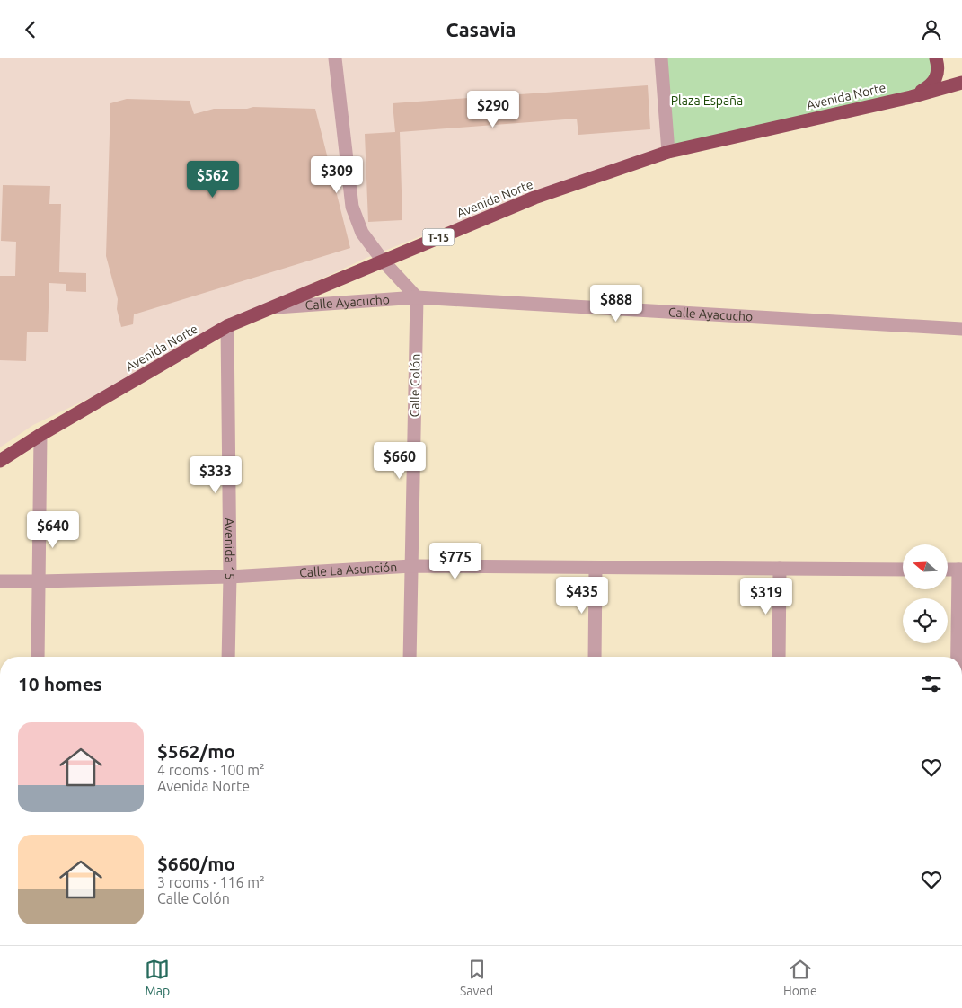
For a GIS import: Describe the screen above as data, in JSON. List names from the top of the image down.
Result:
{
  "streets": {
    "highway": ["Avenida Norte", "T-15"],
    "street": [
      "Calle Ayacucho",
      "Calle Colón",
      "Avenida 15",
      "Calle La Asunción"
    ]
  },
  "crossings": [
    ["Avenida Norte", "T-15"],
    ["Avenida Norte", "Calle Ayacucho"],
    ["Avenida Norte", "Avenida 15"],
    ["Calle Ayacucho", "Calle Colón"],
    ["Calle Colón", "Calle La Asunción"],
    ["Avenida 15", "Calle La Asunción"]
  ],
  "parks": ["Plaza España"],
  "north": "left",
  "page": {
    "header": "Casavia",
    "price": [
      "$290",
      "$309",
      "$562",
      "$888",
      "$660",
      "$333",
      "$640",
      "$775",
      "$435",
      "$319"
    ],
    "heading": "10 homes",
    "list": [
      {
        "name": "$562/mo",
        "note": "4 rooms · 100 m² · Avenida Norte"
      },
      {
        "name": "$660/mo",
        "note": "3 rooms · 116 m² · Calle Colón"
      }
    ],
    "tabs": ["Map", "Saved", "Home"]
  }
}
